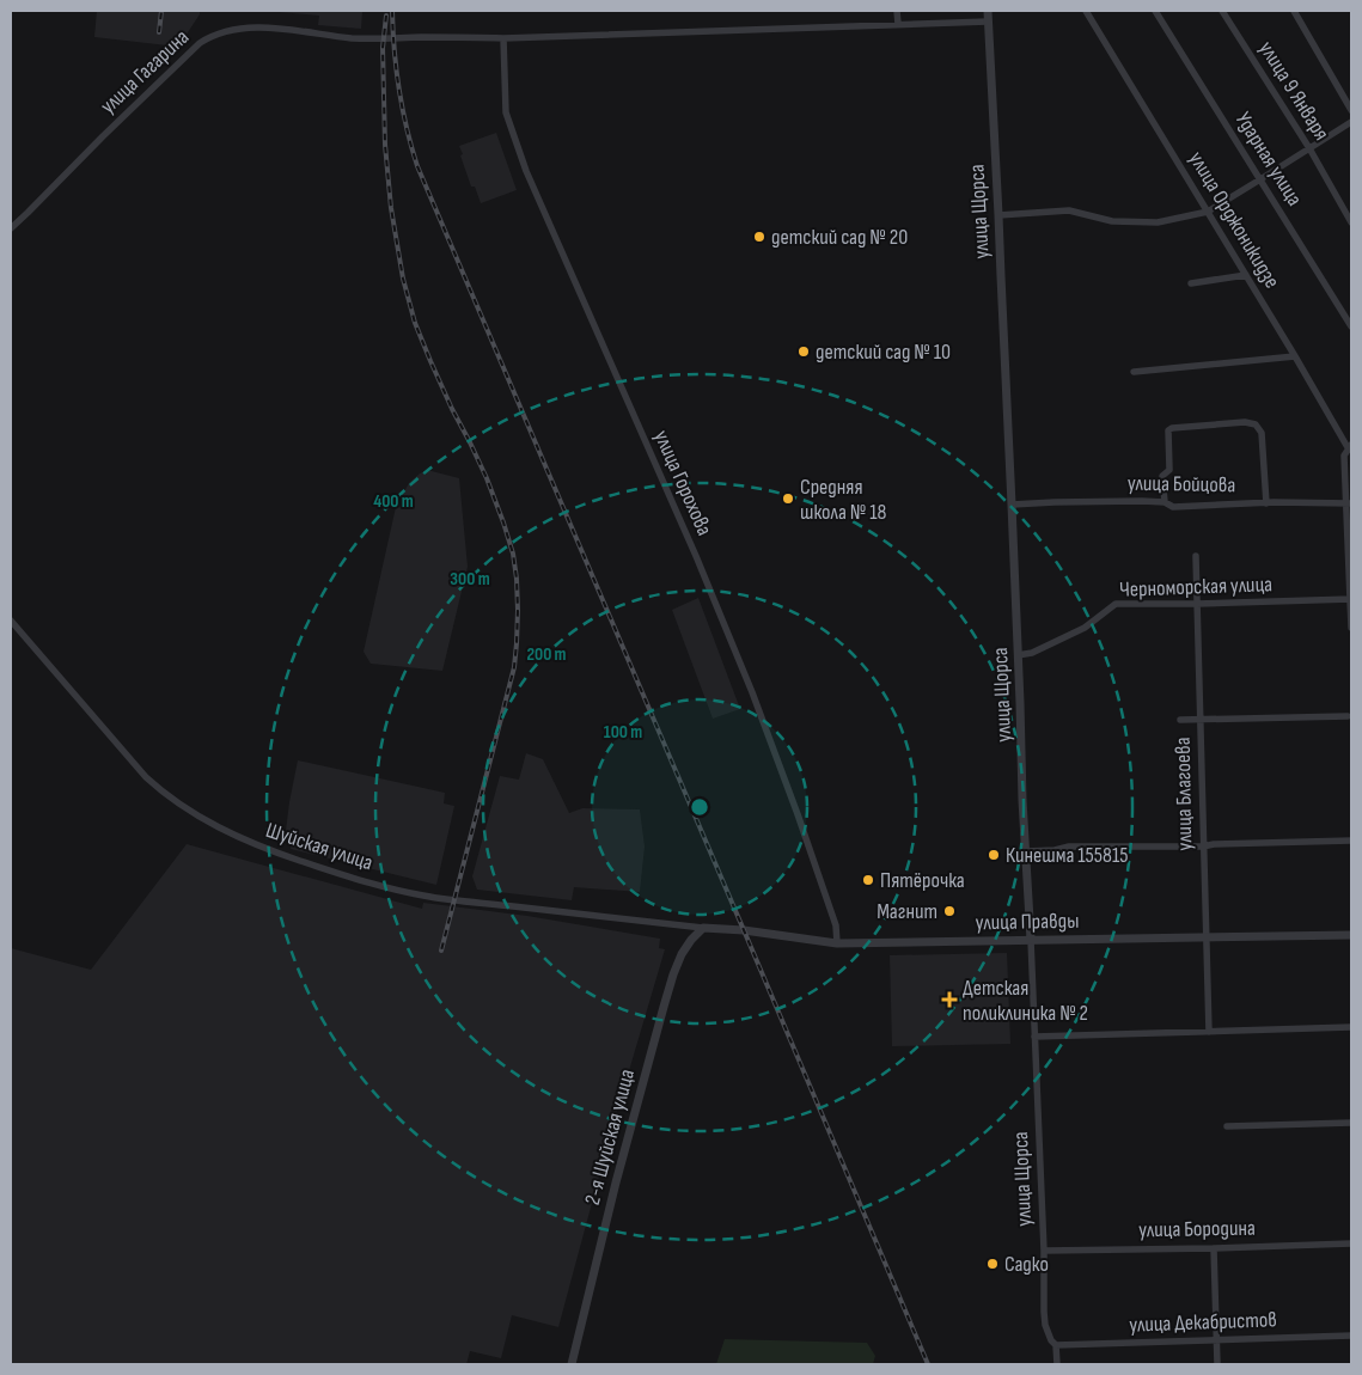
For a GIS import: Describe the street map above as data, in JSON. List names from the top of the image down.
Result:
{
  "streets": {
    "street": [
      "улица Гагарина",
      "улица 9 Января",
      "Ударная улица",
      "улица Щорса",
      "улица Орджоникидзе",
      "улица Горохова",
      "улица Бойцова",
      "Черноморская улица",
      "улица Благоева",
      "Шуйская улица",
      "улица Правды",
      "2-я Шуйская улица",
      "улица Бородина",
      "улица Декабристов"
    ]
  },
  "crossings": [
    ["улица Гагарина", "улица Щорса"],
    ["улица Гагарина", "улица Горохова"],
    ["улица Щорса", "улица Бойцова"],
    ["улица Щорса", "Черноморская улица"],
    ["улица Щорса", "улица Правды"],
    ["улица Щорса", "улица Бородина"],
    ["улица Щорса", "улица Декабристов"],
    ["улица Орджоникидзе", "улица Бойцова"],
    ["улица Орджоникидзе", "Черноморская улица"],
    ["улица Горохова", "улица Правды"],
    ["Черноморская улица", "улица Благоева"],
    ["улица Благоева", "улица Правды"],
    ["Шуйская улица", "улица Правды"],
    ["Шуйская улица", "2-я Шуйская улица"],
    ["улица Правды", "2-я Шуйская улица"]
  ],
  "places": {
    "other": [
      "детский сад № 20",
      "детский сад № 10",
      "Средняя школа № 18",
      "Кинешма 155815",
      "Пятёрочка",
      "Магнит",
      "Садко"
    ],
    "health": ["Детская поликлиника № 2"]
  },
  "rings": [
    "400 m",
    "300 m",
    "200 m",
    "100 m"
  ]
}
